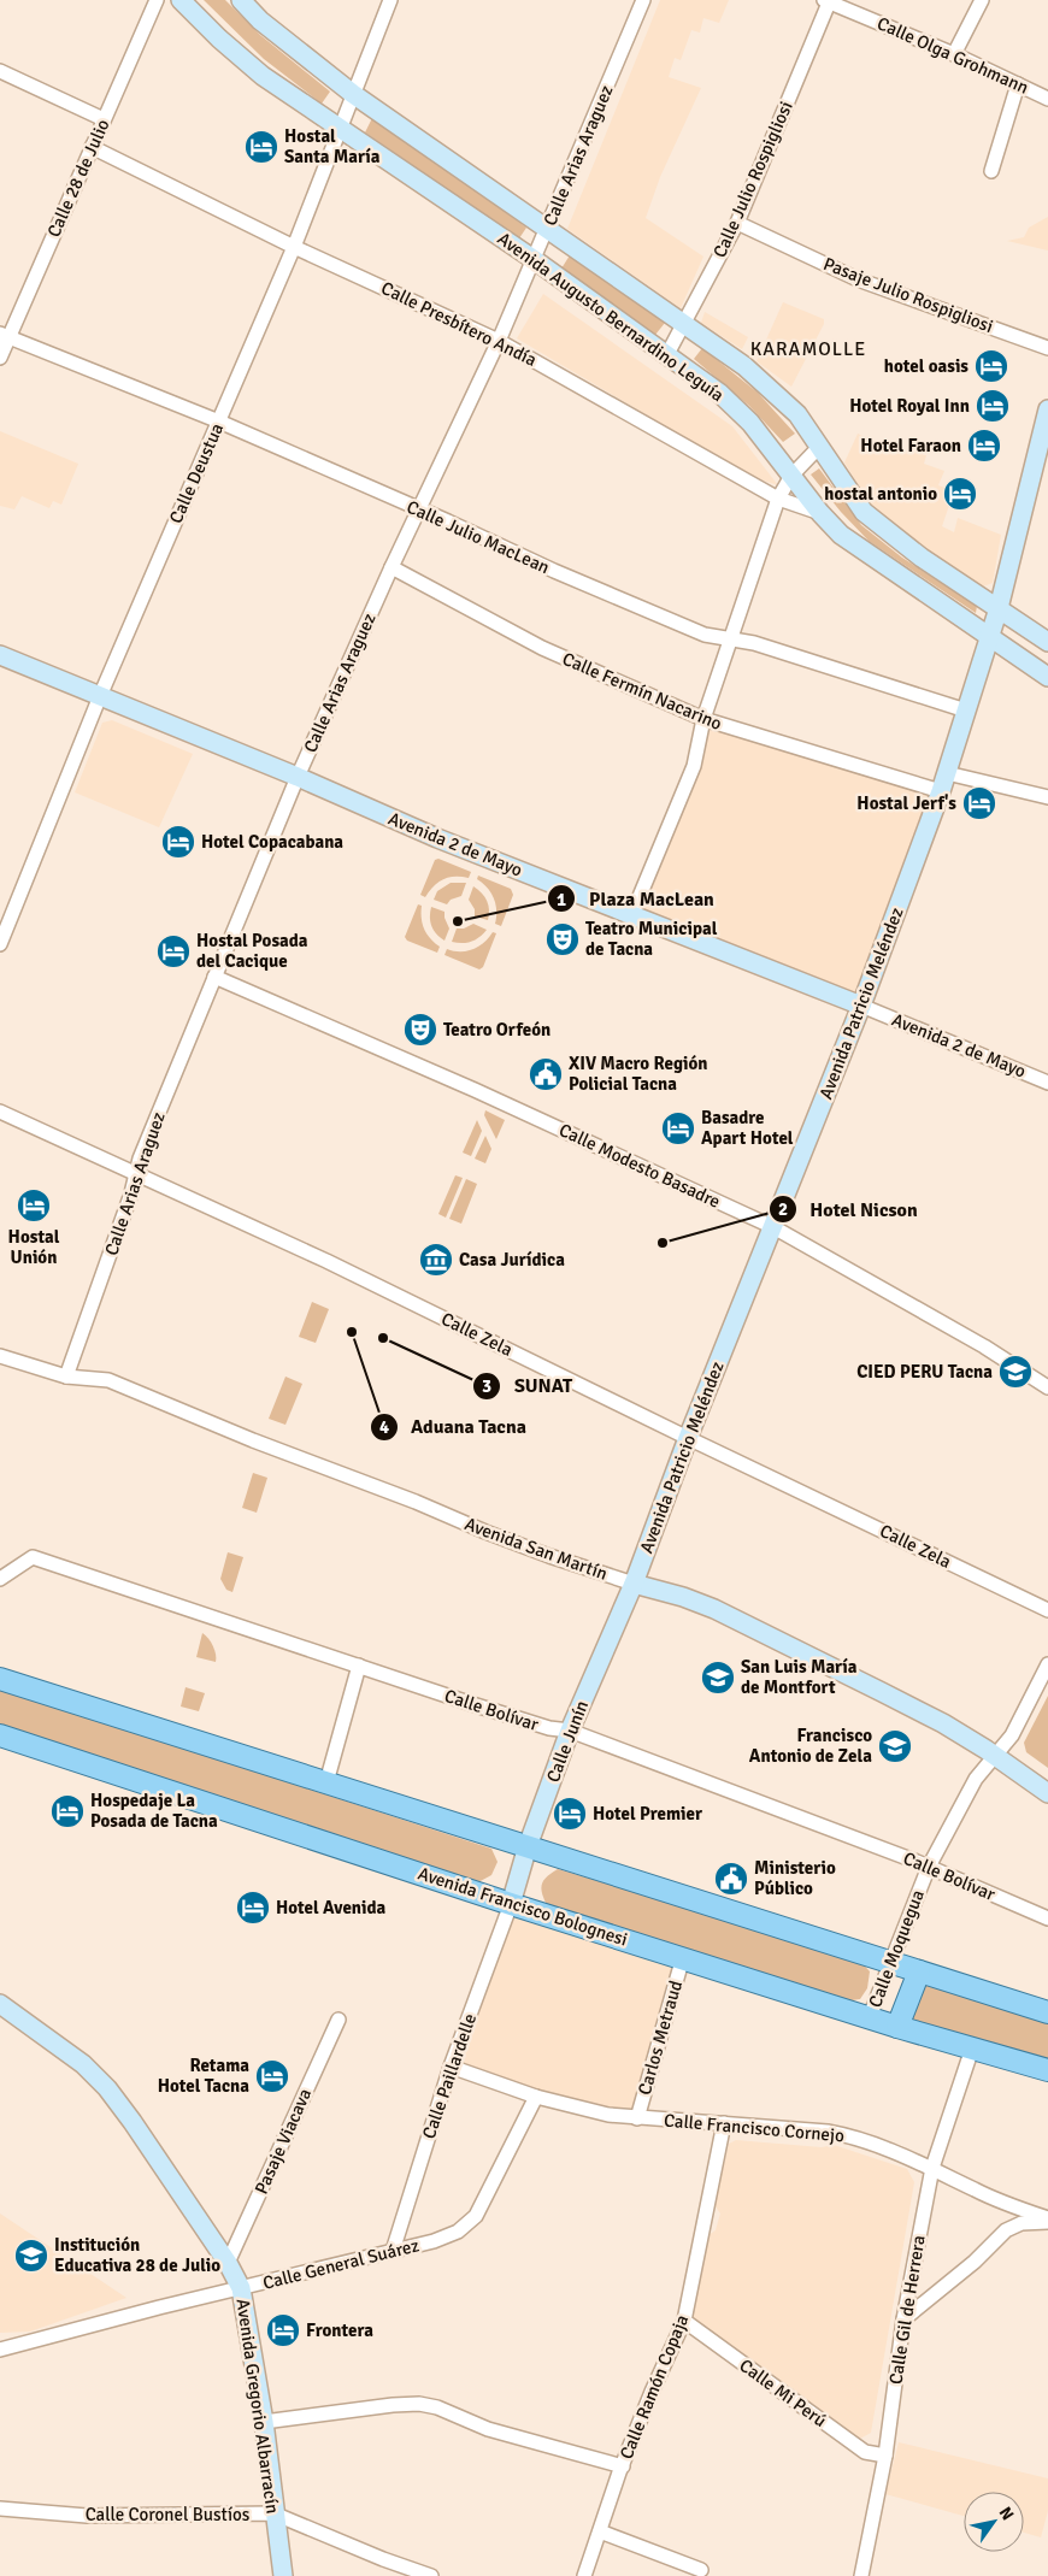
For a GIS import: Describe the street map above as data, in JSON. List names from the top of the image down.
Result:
{
  "streets": {
    "main road": ["Avenida Francisco Bolognesi"],
    "street": [
      "Calle Olga Grohmann",
      "Calle Arias Araguez",
      "Calle 28 de Julio",
      "Calle Julio Rospigliosi",
      "Pasaje Julio Rospigliosi",
      "Avenida Augusto Bernardino Leguía",
      "Calle Presbítero Andía",
      "Calle Deustua",
      "Calle Julio MacLean",
      "Calle Fermín Nacarino",
      "Avenida 2 de Mayo",
      "Avenida Patricio Meléndez",
      "Calle Modesto Basadre",
      "Calle Zela",
      "Avenida San Martín",
      "Calle Bolívar",
      "Calle Junín",
      "Calle Moquegua",
      "Carlos Metraud",
      "Calle Paillardelle",
      "Calle Francisco Cornejo",
      "Pasaje Viacava",
      "Calle General Suárez",
      "Calle Gil de Herrera",
      "Calle Ramón Copaja",
      "Calle Mi Perú",
      "Avenida Gregorio Albarracín",
      "Calle Coronel Bustíos"
    ]
  },
  "crossings": [
    ["Calle Olga Grohmann", "Calle Julio Rospigliosi"],
    ["Calle Arias Araguez", "Avenida Augusto Bernardino Leguía"],
    ["Calle Arias Araguez", "Calle Presbítero Andía"],
    ["Calle Arias Araguez", "Calle Julio MacLean"],
    ["Calle Arias Araguez", "Calle Fermín Nacarino"],
    ["Calle Arias Araguez", "Avenida 2 de Mayo"],
    ["Calle Arias Araguez", "Calle Modesto Basadre"],
    ["Calle Arias Araguez", "Calle Zela"],
    ["Calle Arias Araguez", "Avenida San Martín"],
    ["Calle 28 de Julio", "Calle Presbítero Andía"],
    ["Calle 28 de Julio", "Calle Julio MacLean"],
    ["Calle Julio Rospigliosi", "Pasaje Julio Rospigliosi"],
    ["Calle Julio Rospigliosi", "Avenida Augusto Bernardino Leguía"],
    ["Avenida Augusto Bernardino Leguía", "Calle Presbítero Andía"],
    ["Avenida Augusto Bernardino Leguía", "Calle Deustua"],
    ["Avenida Augusto Bernardino Leguía", "Avenida Patricio Meléndez"],
    ["Calle Presbítero Andía", "Calle Deustua"],
    ["Calle Deustua", "Calle Julio MacLean"],
    ["Calle Deustua", "Avenida 2 de Mayo"],
    ["Calle Julio MacLean", "Avenida Patricio Meléndez"],
    ["Calle Fermín Nacarino", "Avenida Patricio Meléndez"],
    ["Avenida 2 de Mayo", "Avenida Patricio Meléndez"],
    ["Avenida Patricio Meléndez", "Calle Modesto Basadre"],
    ["Avenida Patricio Meléndez", "Calle Zela"],
    ["Avenida Patricio Meléndez", "Avenida San Martín"],
    ["Avenida Patricio Meléndez", "Calle Junín"],
    ["Avenida San Martín", "Calle Junín"],
    ["Avenida San Martín", "Calle Moquegua"],
    ["Calle Bolívar", "Calle Junín"],
    ["Calle Bolívar", "Calle Moquegua"],
    ["Calle Junín", "Avenida Francisco Bolognesi"],
    ["Calle Junín", "Calle Paillardelle"],
    ["Avenida Francisco Bolognesi", "Calle Moquegua"],
    ["Avenida Francisco Bolognesi", "Carlos Metraud"],
    ["Avenida Francisco Bolognesi", "Calle Paillardelle"],
    ["Avenida Francisco Bolognesi", "Calle Gil de Herrera"],
    ["Carlos Metraud", "Calle Francisco Cornejo"],
    ["Calle Paillardelle", "Calle Francisco Cornejo"],
    ["Calle Paillardelle", "Calle General Suárez"],
    ["Calle Francisco Cornejo", "Calle General Suárez"],
    ["Calle Francisco Cornejo", "Calle Gil de Herrera"],
    ["Calle Francisco Cornejo", "Calle Ramón Copaja"],
    ["Pasaje Viacava", "Avenida Gregorio Albarracín"],
    ["Calle General Suárez", "Avenida Gregorio Albarracín"],
    ["Calle Gil de Herrera", "Calle Mi Perú"],
    ["Calle Ramón Copaja", "Calle Mi Perú"],
    ["Avenida Gregorio Albarracín", "Calle Coronel Bustíos"]
  ],
  "districts": ["KARAMOLLE"],
  "places": {
    "hotel": [
      "Hostal Santa María",
      "hotel oasis",
      "Hotel Royal Inn",
      "Hotel Faraon",
      "hostal antonio",
      "Hostal Jerf's",
      "Hotel Copacabana",
      "Hostal Posada del Cacique",
      "Basadre Apart Hotel",
      "Hostal Unión",
      "Hospedaje La Posada de Tacna",
      "Hotel Premier",
      "Hotel Avenida",
      "Retama Hotel Tacna",
      "Frontera"
    ],
    "other": [
      "Plaza MacLean",
      "Hotel Nicson",
      "Aduana Tacna",
      "SUNAT"
    ],
    "theatre": ["Teatro Municipal de Tacna", "Teatro Orfeón"],
    "public building": ["XIV Macro Región Policial Tacna", "Ministerio Público"],
    "museum": ["Casa Jurídica"],
    "school or university": [
      "CIED PERU Tacna",
      "San Luis María de Montfort",
      "Francisco Antonio de Zela",
      "Institución Educativa 28 de Julio"
    ]
  },
  "north": "top right"
}
